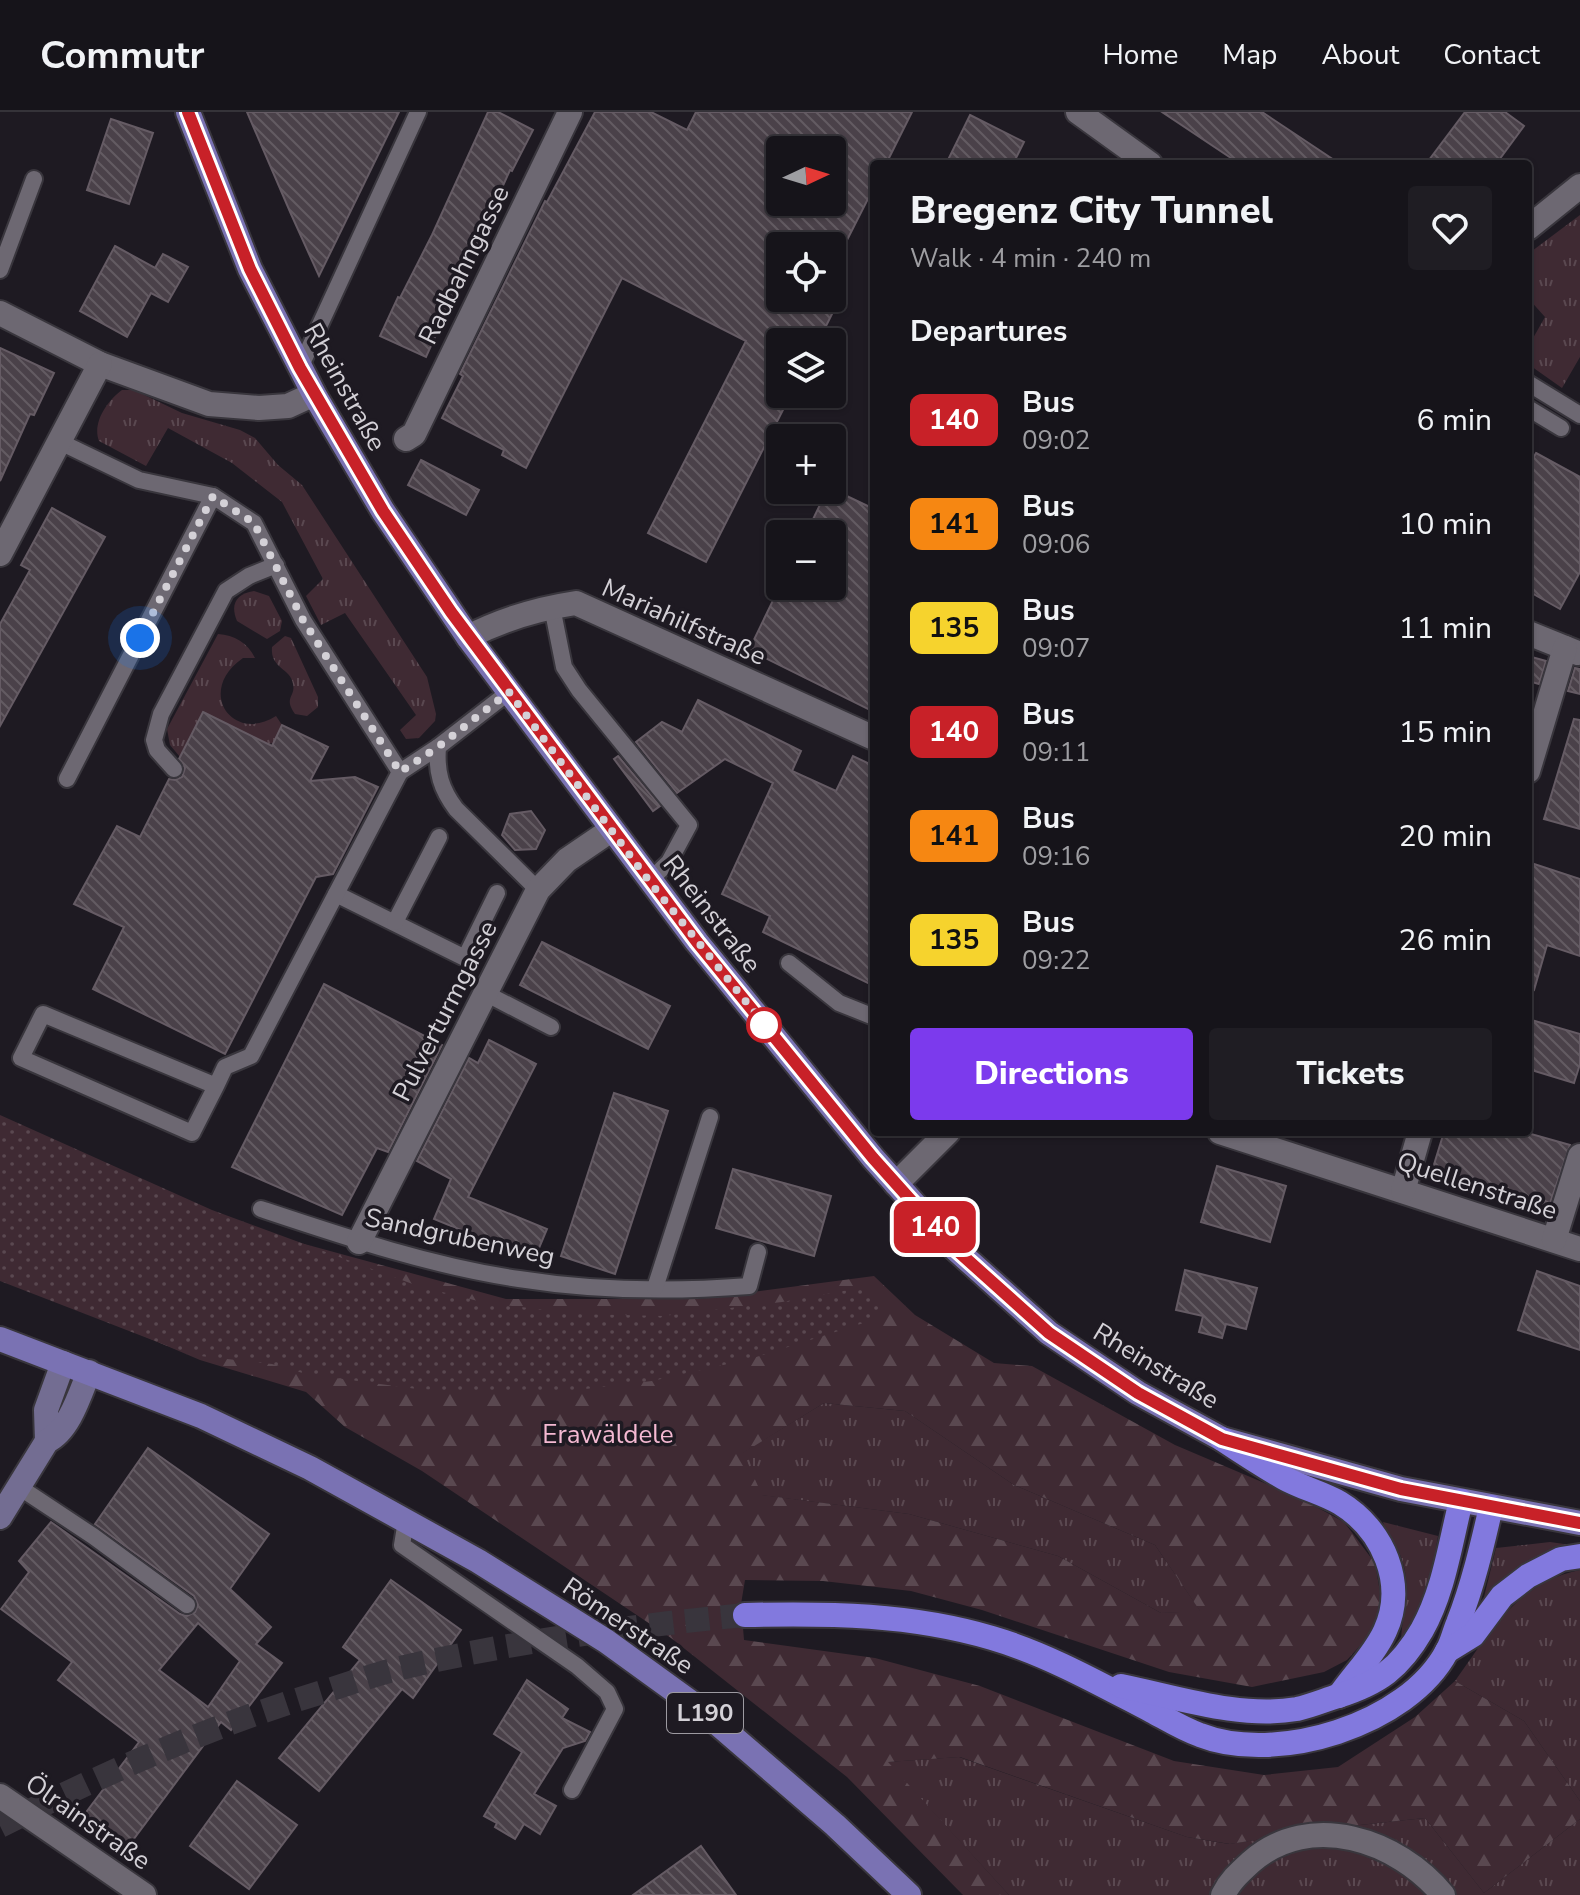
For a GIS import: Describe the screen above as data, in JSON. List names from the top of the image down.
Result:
{
  "streets": {
    "main road": ["Rheinstraße", "Römerstraße", "L190"],
    "street": [
      "Radbahngasse",
      "Mariahilfstraße",
      "Pulverturmgasse",
      "Quellenstraße",
      "Ölrainstraße"
    ],
    "lane": ["Sandgrubenweg"]
  },
  "crossings": [
    ["Rheinstraße", "Mariahilfstraße"],
    ["Rheinstraße", "Pulverturmgasse"],
    ["Pulverturmgasse", "Sandgrubenweg"],
    ["Römerstraße", "L190"]
  ],
  "parks": ["Erawäldele"],
  "lines": ["bus line 140"],
  "north": "right",
  "page": {
    "header": "Commutr",
    "nav": [
      "Home",
      "Map",
      "About",
      "Contact"
    ],
    "on_map": "140",
    "map_buttons": ["+", "−"],
    "heading": [
      ["Bregenz City Tunnel", "Walk · 4 min · 240 m"],
      "Departures"
    ],
    "list": [
      {
        "mark": "140",
        "name": "Bus",
        "note": "09:02",
        "value": "6 min"
      },
      {
        "mark": "141",
        "name": "Bus",
        "note": "09:06",
        "value": "10 min"
      },
      {
        "mark": "135",
        "name": "Bus",
        "note": "09:07",
        "value": "11 min"
      },
      {
        "mark": "140",
        "name": "Bus",
        "note": "09:11",
        "value": "15 min"
      },
      {
        "mark": "141",
        "name": "Bus",
        "note": "09:16",
        "value": "20 min"
      },
      {
        "mark": "135",
        "name": "Bus",
        "note": "09:22",
        "value": "26 min"
      }
    ],
    "buttons": ["Directions", "Tickets"]
  }
}
